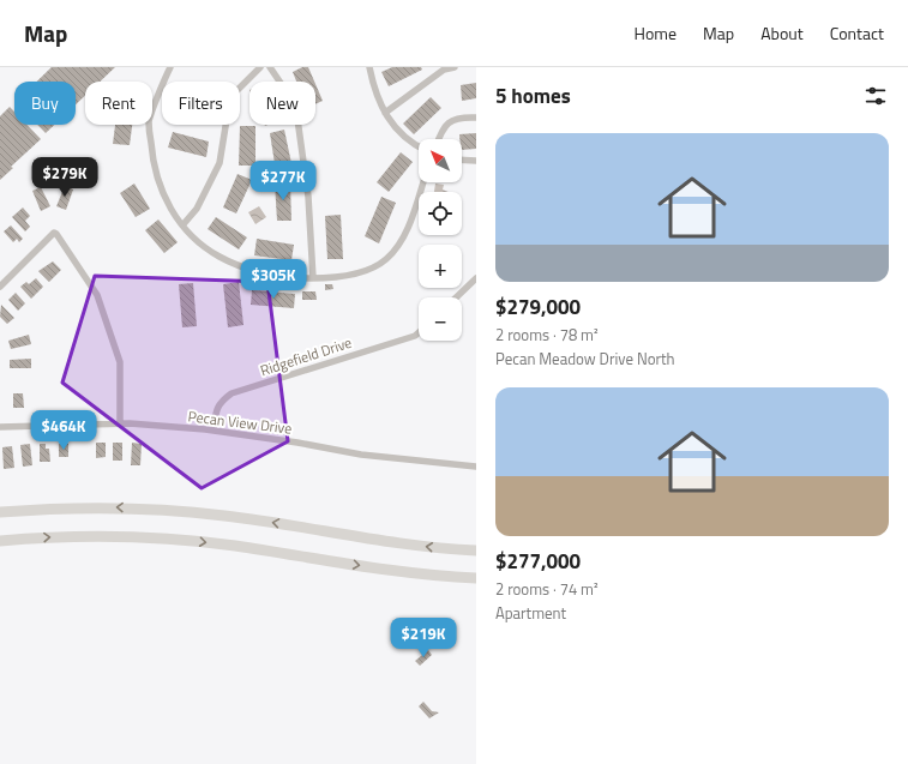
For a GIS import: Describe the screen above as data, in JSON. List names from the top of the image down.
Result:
{
  "streets": {
    "street": ["Ridgefield Drive", "Pecan View Drive"]
  },
  "crossings": [
    ["Ridgefield Drive", "Pecan View Drive"]
  ],
  "north": "top left",
  "page": {
    "header": "Map",
    "nav": [
      "Home",
      "Map",
      "About",
      "Contact"
    ],
    "heading": "5 homes",
    "chip": [
      "Buy",
      "Rent",
      "Filters",
      "New"
    ],
    "list": [
      {
        "name": "$279,000",
        "note": "2 rooms · 78 m² · Pecan Meadow Drive North"
      },
      {
        "name": "$277,000",
        "note": "2 rooms · 74 m² · Apartment"
      }
    ],
    "map_buttons": ["+", "−"],
    "price": [
      "$279K",
      "$277K",
      "$305K",
      "$464K",
      "$219K"
    ]
  }
}
